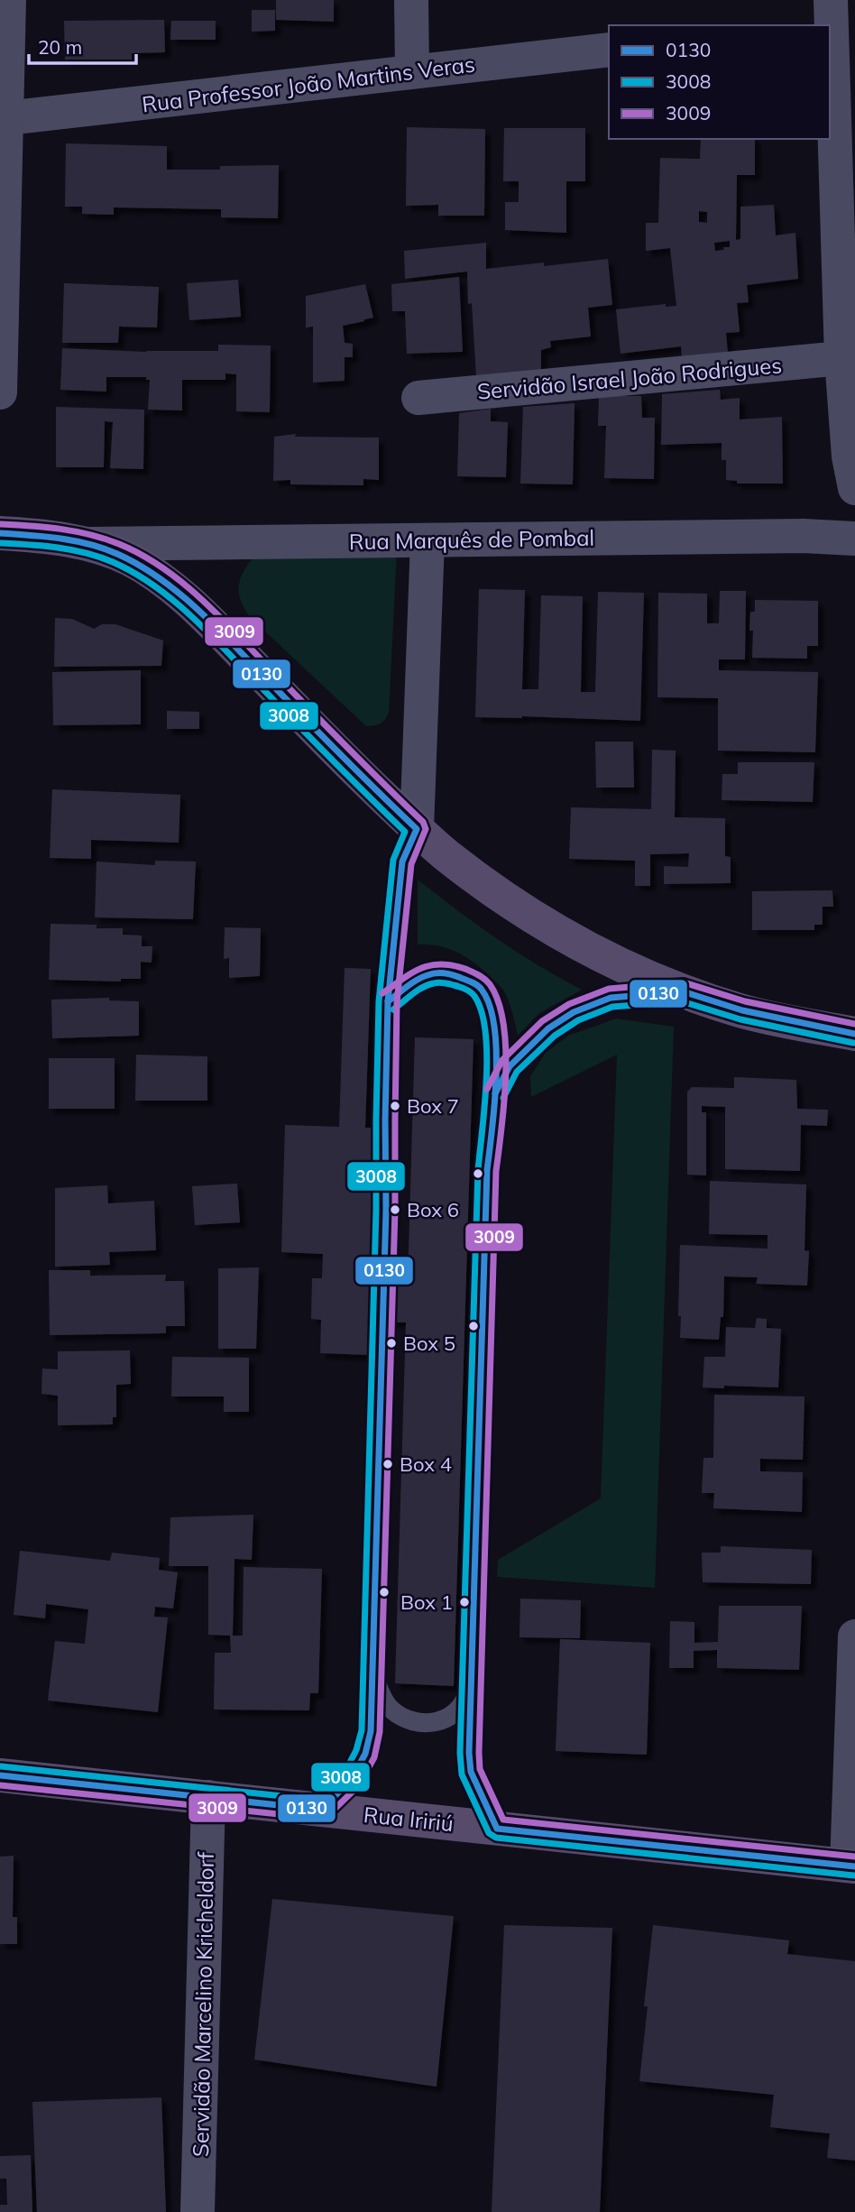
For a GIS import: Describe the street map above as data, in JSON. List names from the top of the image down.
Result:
{
  "streets": {
    "main road": ["Rua Iririú"],
    "street": [
      "Rua Professor João Martins Veras",
      "Servidão Israel João Rodrigues",
      "Rua Marquês de Pombal",
      "Servidão Marcelino Kricheldorf"
    ]
  },
  "crossings": [
    ["Rua Iririú", "Servidão Marcelino Kricheldorf"]
  ],
  "places": [
    "Box 7",
    "Box 6",
    "Box 5",
    "Box 4",
    "Box 1"
  ],
  "lines": ["transit line 3009", "transit line 0130", "transit line 3008"],
  "legend": ["0130", "3008", "3009"],
  "scale_bar": "20 m"
}
